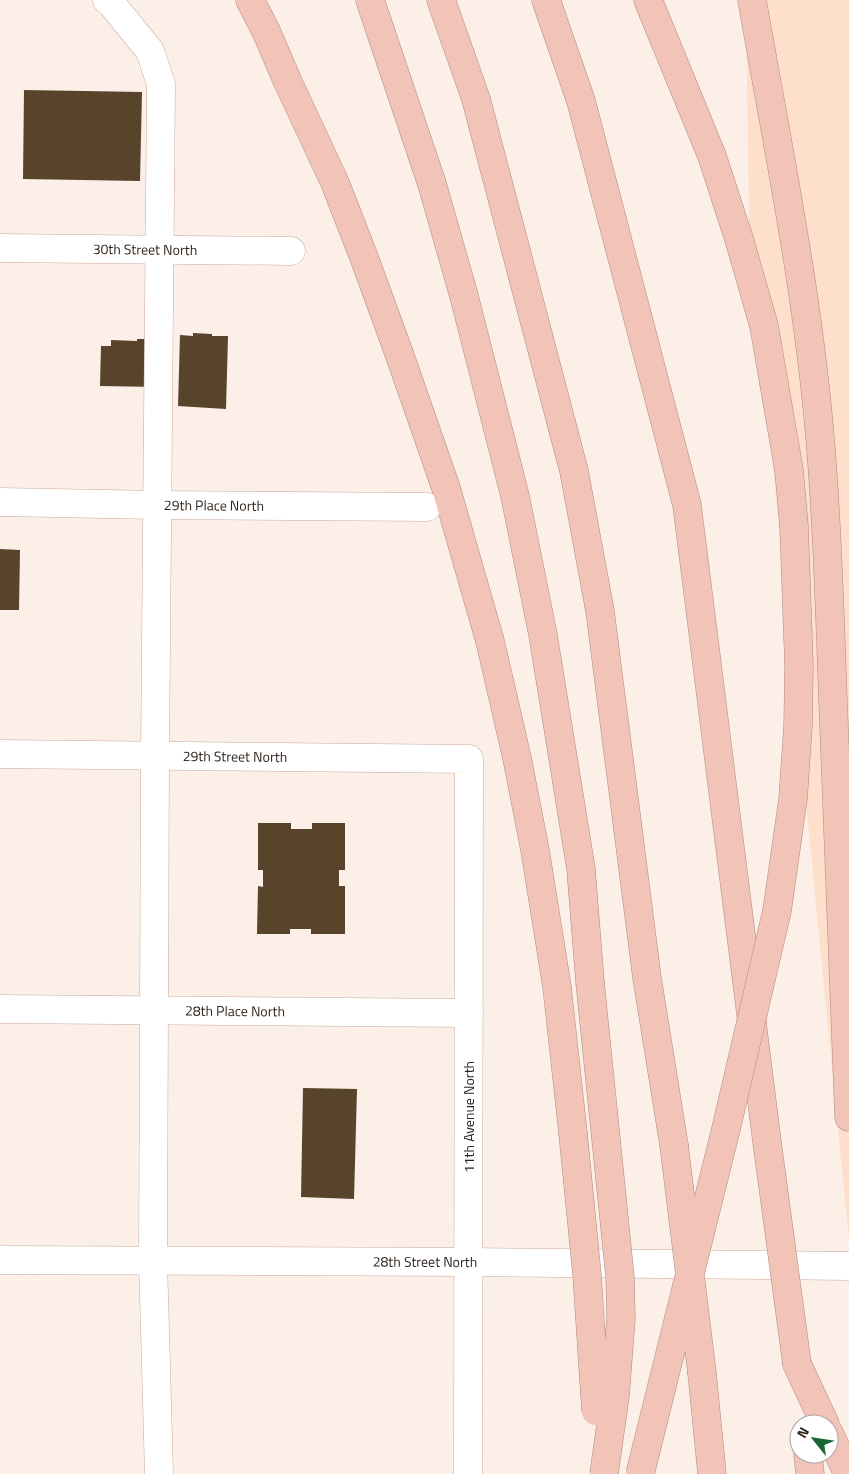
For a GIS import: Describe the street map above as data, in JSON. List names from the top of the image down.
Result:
{
  "streets": {
    "street": [
      "30th Street North",
      "29th Place North",
      "29th Street North",
      "28th Place North",
      "11th Avenue North",
      "28th Street North"
    ]
  },
  "crossings": [
    ["29th Street North", "11th Avenue North"],
    ["28th Place North", "11th Avenue North"],
    ["11th Avenue North", "28th Street North"]
  ],
  "north": "top left"
}
